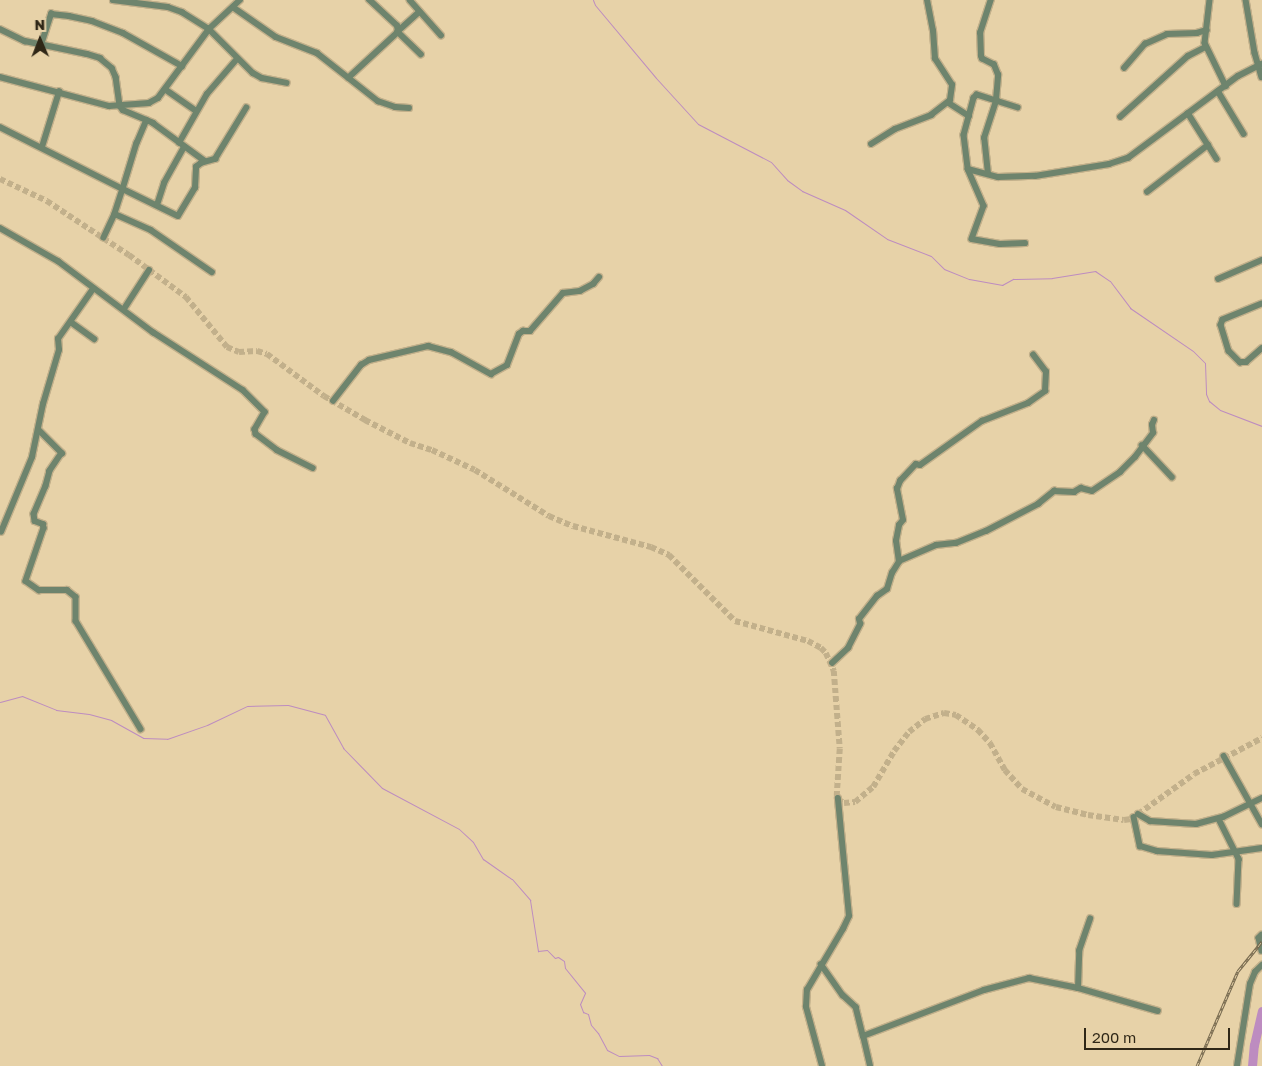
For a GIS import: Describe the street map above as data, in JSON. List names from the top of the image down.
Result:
{
  "scale_bar": "200 m",
  "north": "top"
}
